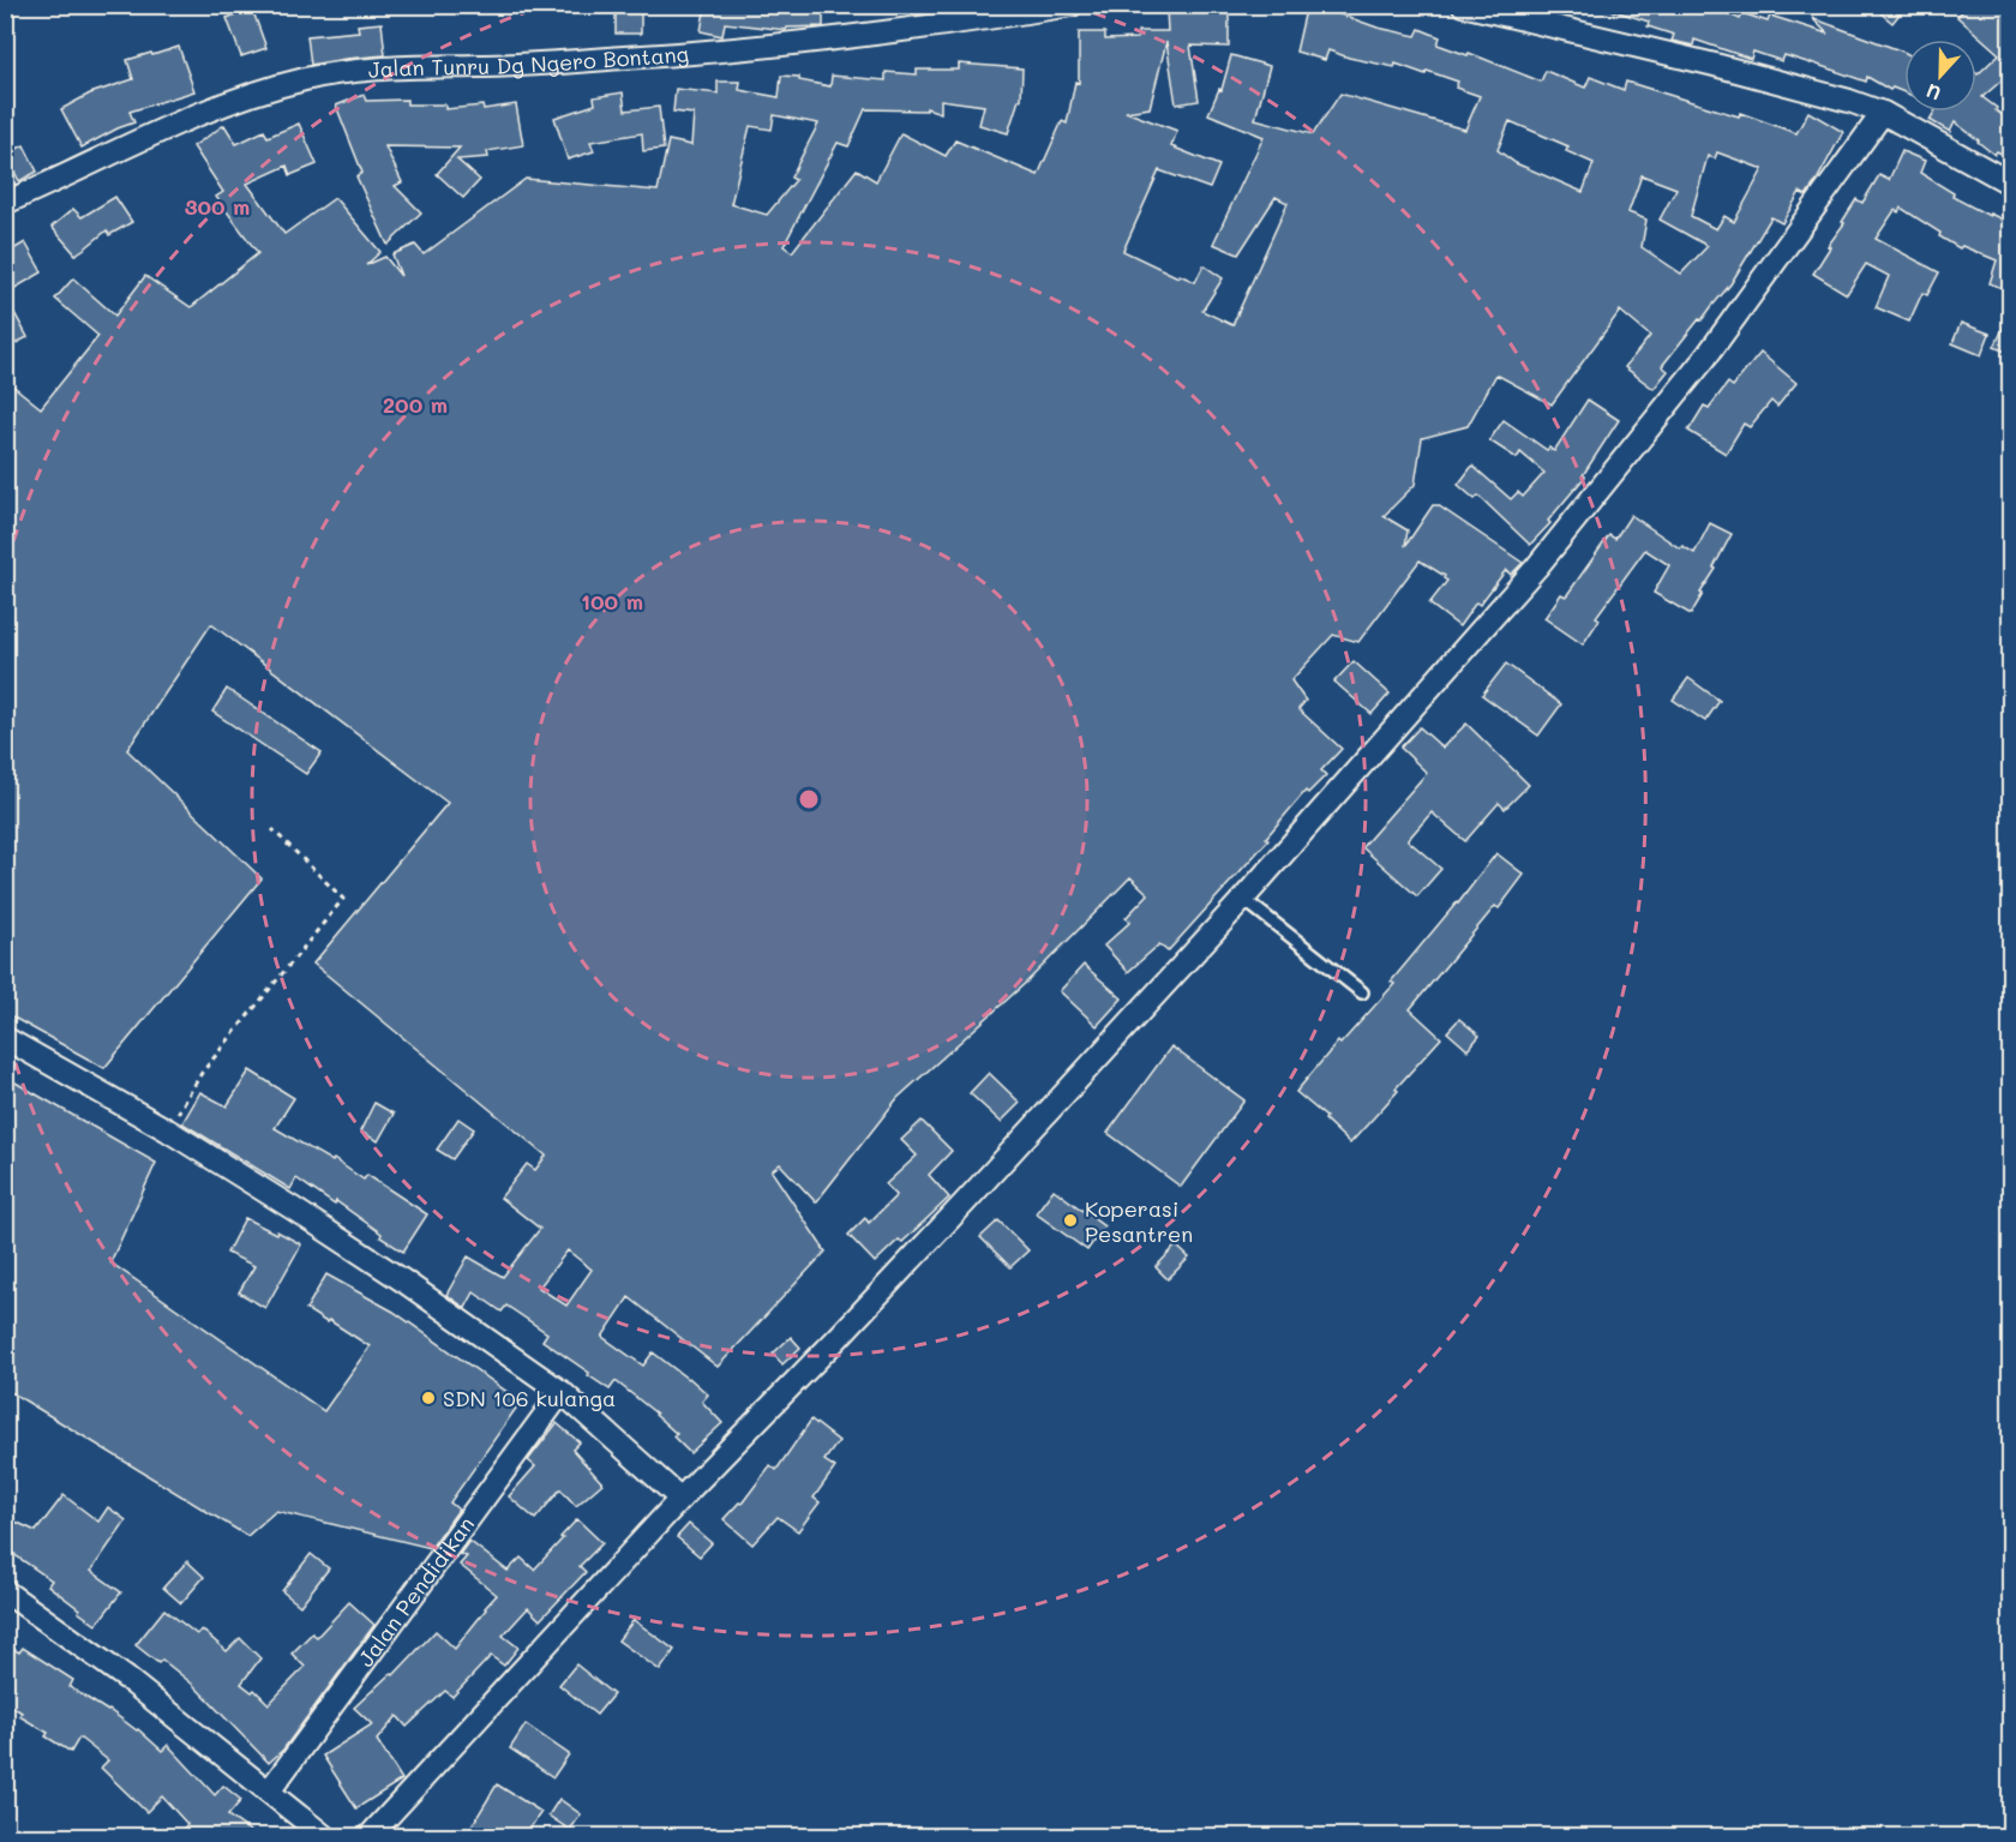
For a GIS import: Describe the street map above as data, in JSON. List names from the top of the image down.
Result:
{
  "streets": {
    "street": ["Jalan Tunru Dg Ngero Bontang", "Jalan Pendidikan"]
  },
  "places": ["Koperasi Pesantren", "SDN 106 kulanga"],
  "north": "bottom",
  "rings": ["300 m", "200 m", "100 m"]
}
